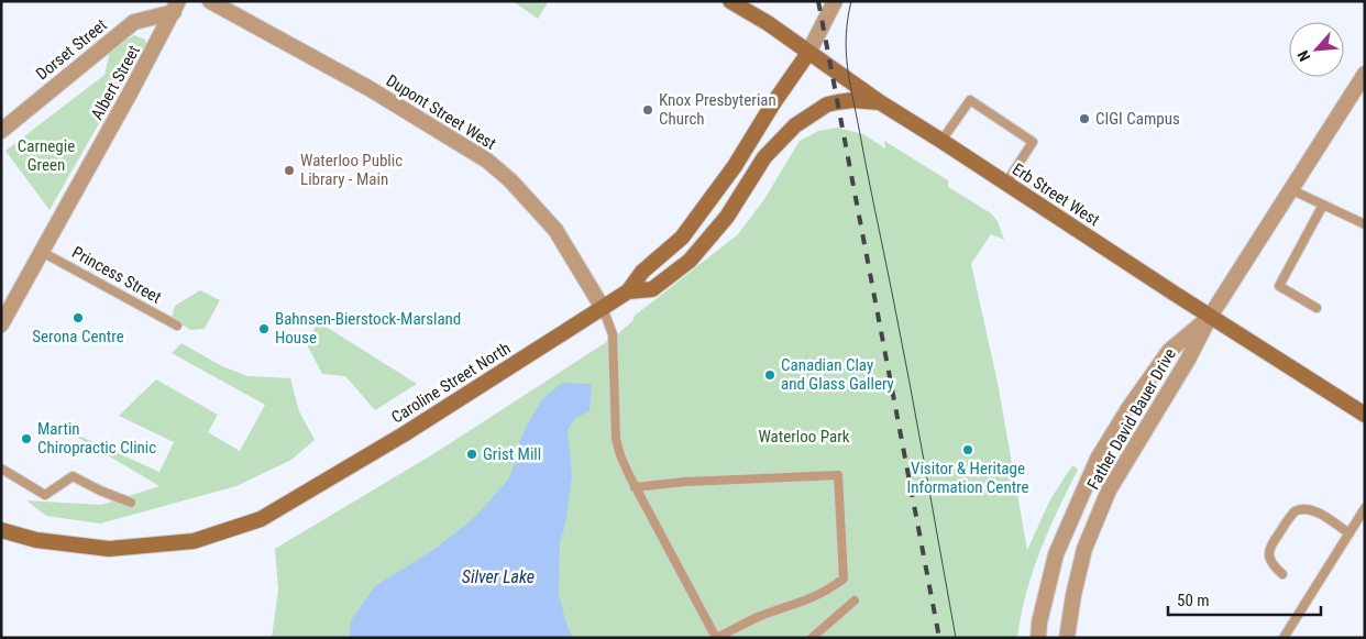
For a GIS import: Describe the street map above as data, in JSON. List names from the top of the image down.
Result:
{
  "streets": {
    "main road": ["Erb Street West", "Caroline Street North"],
    "street": [
      "Dorset Street",
      "Albert Street",
      "Dupont Street West",
      "Father David Bauer Drive"
    ],
    "lane": ["Princess Street"]
  },
  "crossings": [
    ["Dorset Street", "Albert Street"],
    ["Albert Street", "Princess Street"],
    ["Dupont Street West", "Caroline Street North"],
    ["Erb Street West", "Caroline Street North"],
    ["Erb Street West", "Father David Bauer Drive"]
  ],
  "water": ["Silver Lake"],
  "parks": ["Carnegie Green", "Waterloo Park"],
  "places": [
    "Knox Presbyterian Church",
    "CIGI Campus",
    "Waterloo Public Library - Main",
    "Serona Centre",
    "Bahnsen-Bierstock-Marsland House",
    "Canadian Clay and Glass Gallery",
    "Martin Chiropractic Clinic",
    "Visitor & Heritage Information Centre",
    "Grist Mill"
  ],
  "scale_bar": "50 m",
  "north": "bottom left"
}
